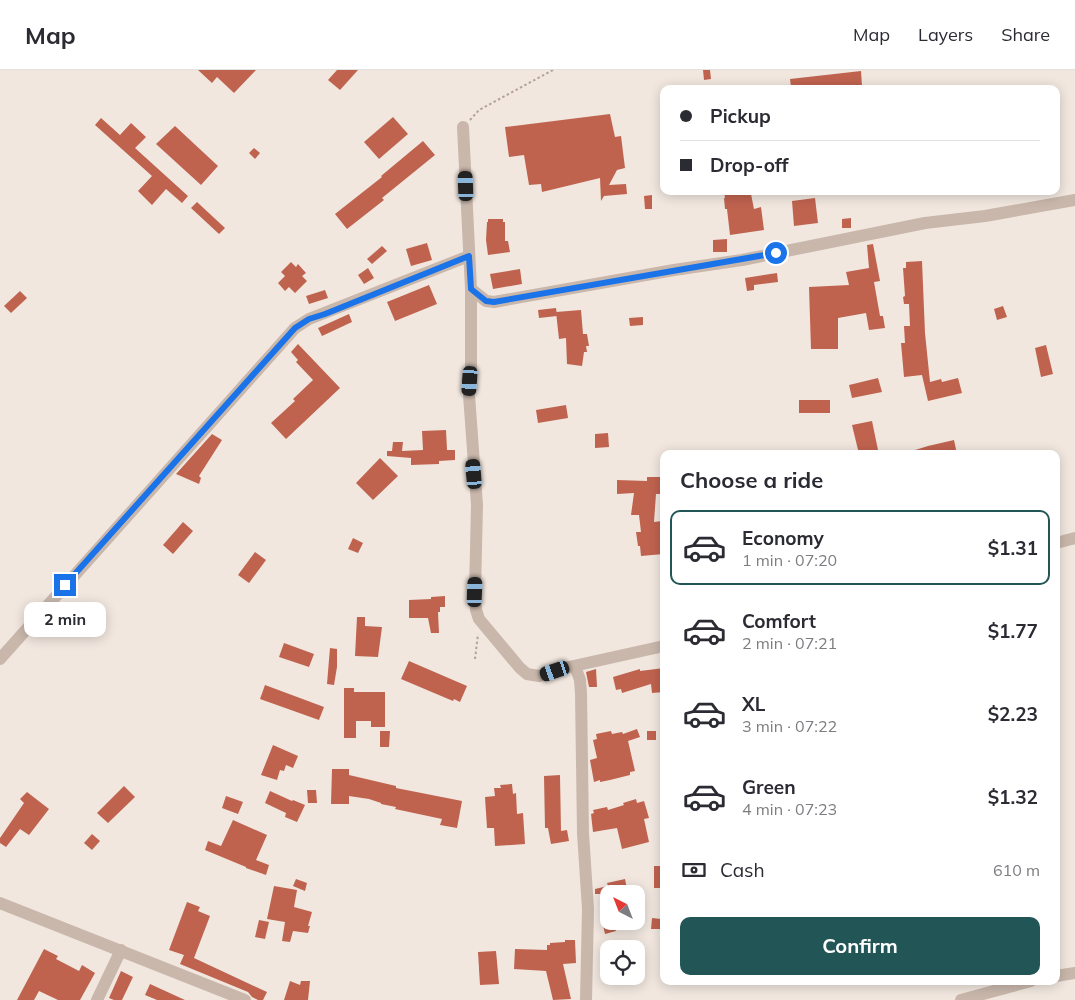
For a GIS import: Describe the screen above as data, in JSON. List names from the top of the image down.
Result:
{
  "north": "top left",
  "page": {
    "header": "Map",
    "nav": ["Map", "Layers", "Share"],
    "banner": ["Pickup", "Drop-off"],
    "heading": "Choose a ride",
    "list": [
      {
        "name": "Economy",
        "note": "1 min · 07:20",
        "value": "$1.31"
      },
      {
        "name": "Comfort",
        "note": "2 min · 07:21",
        "value": "$1.77"
      },
      {
        "name": "XL",
        "note": "3 min · 07:22",
        "value": "$2.23"
      },
      {
        "name": "Green",
        "note": "4 min · 07:23",
        "value": "$1.32"
      }
    ],
    "bubble": "2 min",
    "pay": ["Cash", "610 m"],
    "buttons": "Confirm"
  }
}
